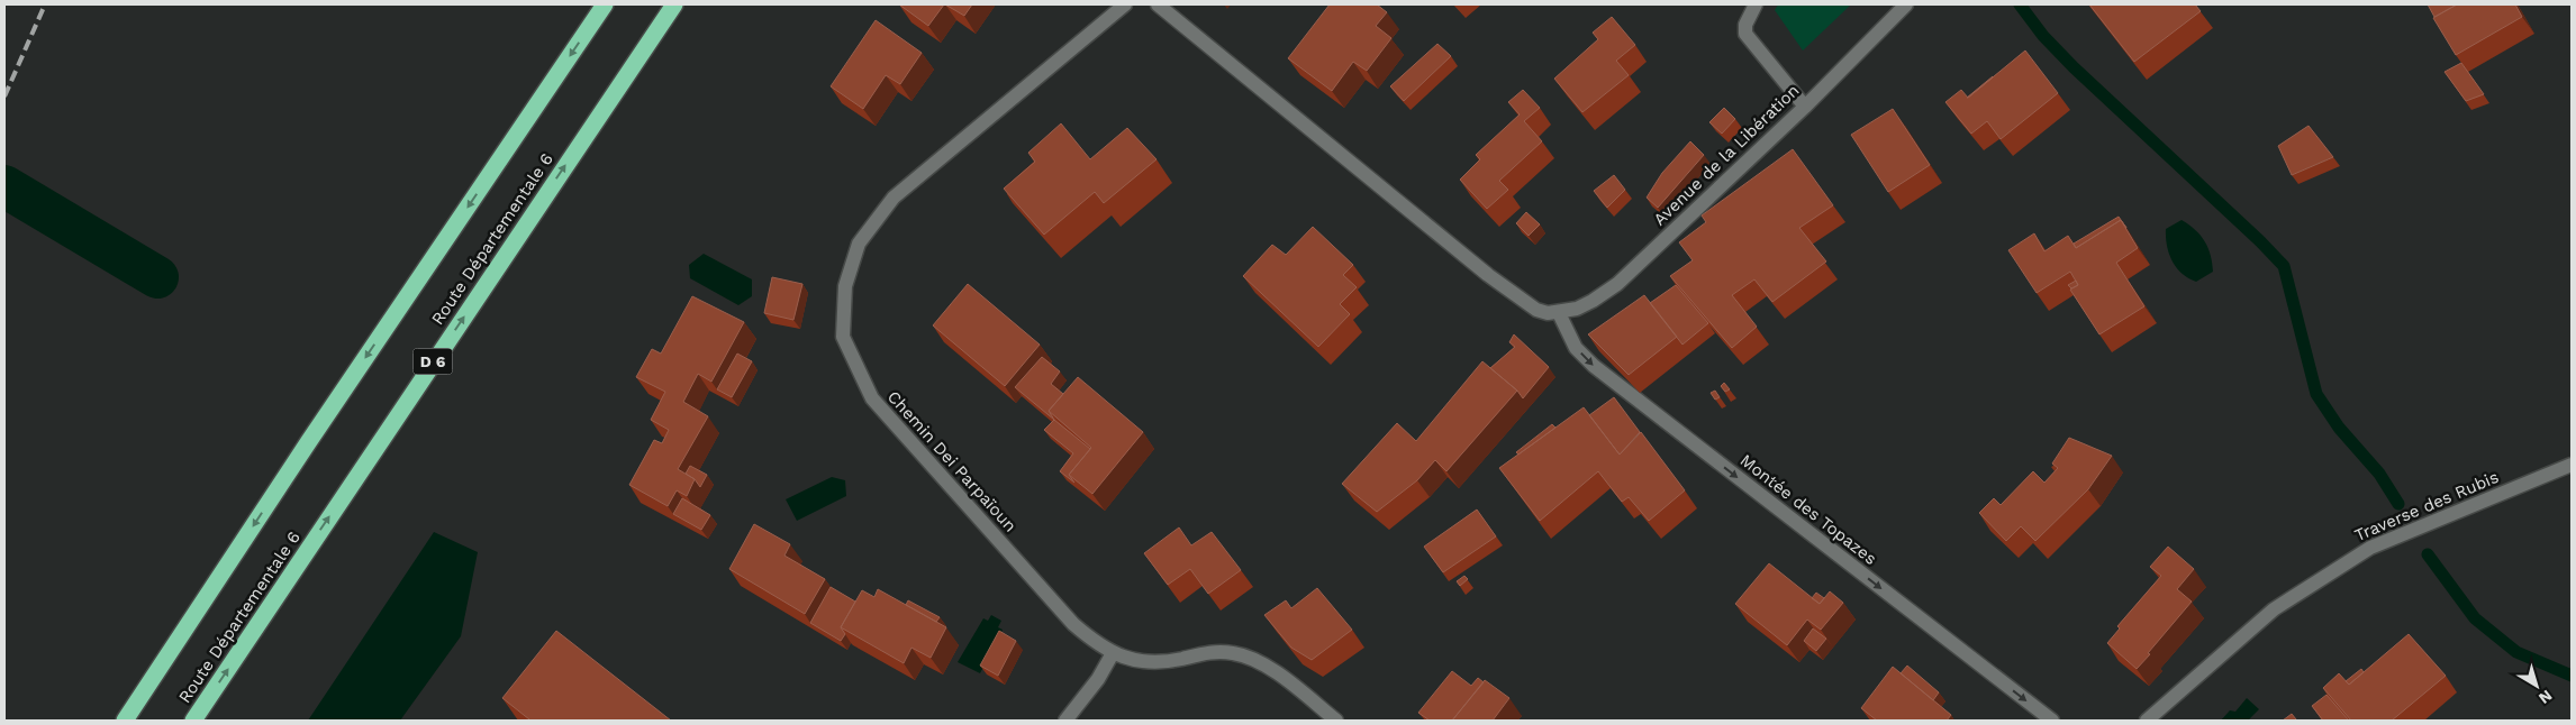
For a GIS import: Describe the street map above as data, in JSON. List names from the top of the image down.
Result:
{
  "streets": {
    "highway": ["Route Départementale 6", "D 6"],
    "street": [
      "Avenue de la Libération",
      "Chemin Dei Parpaïoun",
      "Traverse des Rubis",
      "Montée des Topazes"
    ]
  },
  "crossings": [
    ["Avenue de la Libération", "Montée des Topazes"]
  ],
  "one_way": ["Montée des Topazes"],
  "north": "bottom right"
}
